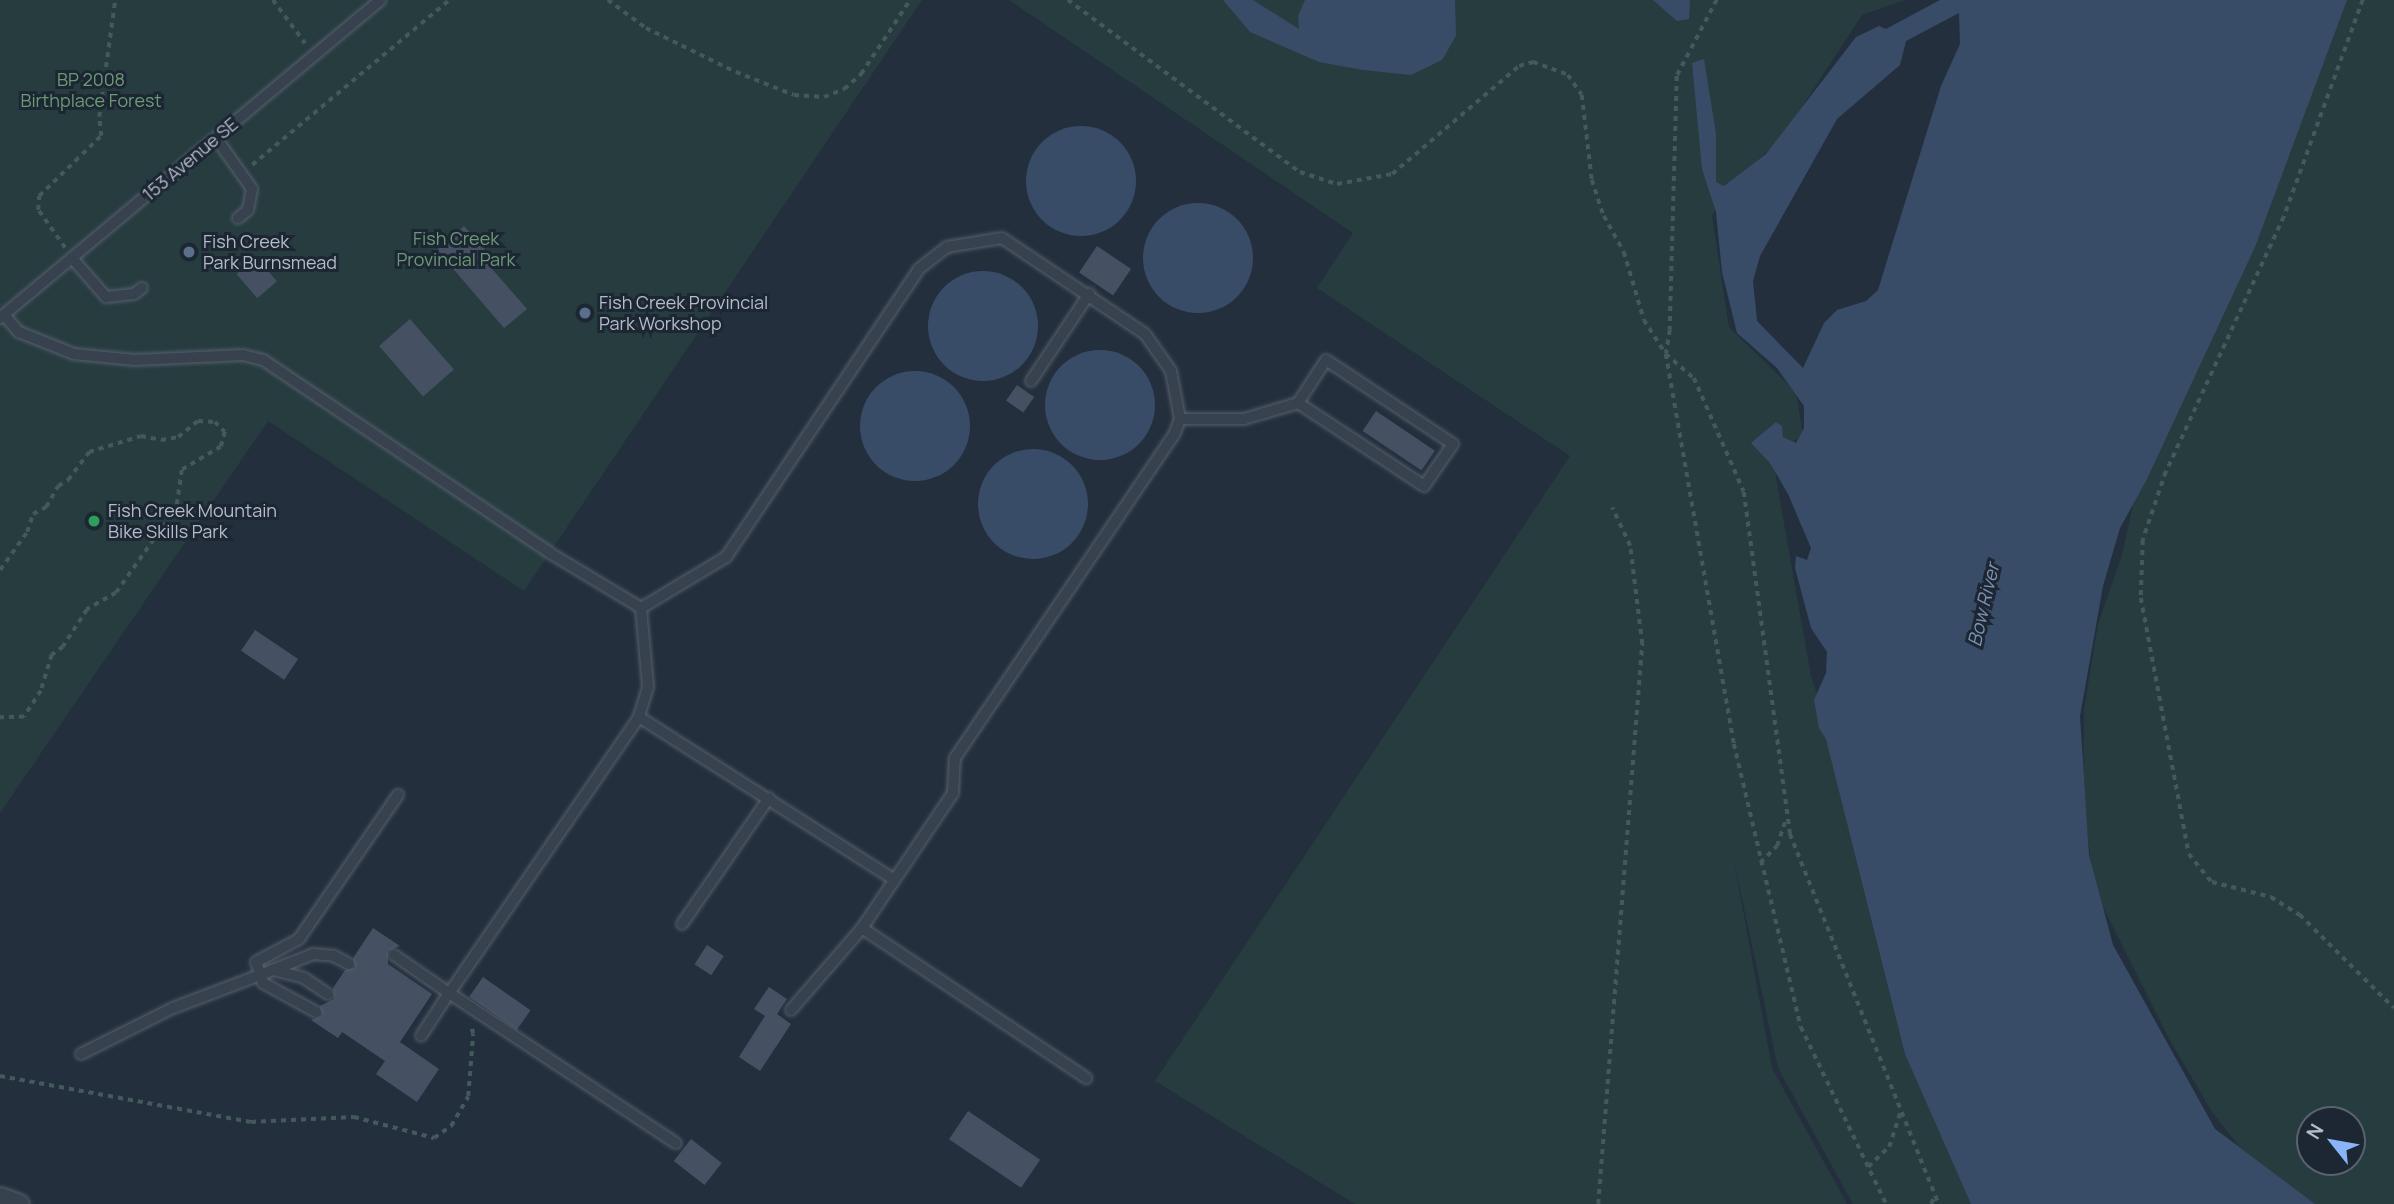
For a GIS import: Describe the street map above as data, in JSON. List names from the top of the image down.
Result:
{
  "streets": {
    "lane": ["153 Avenue SE"]
  },
  "water": ["Bow River"],
  "parks": ["BP 2008 Birthplace Forest", "Fish Creek Provincial Park"],
  "places": ["Fish Creek Park Burnsmead", "Fish Creek Provincial Park Workshop", "Fish Creek Mountain Bike Skills Park"],
  "north": "top left"
}
